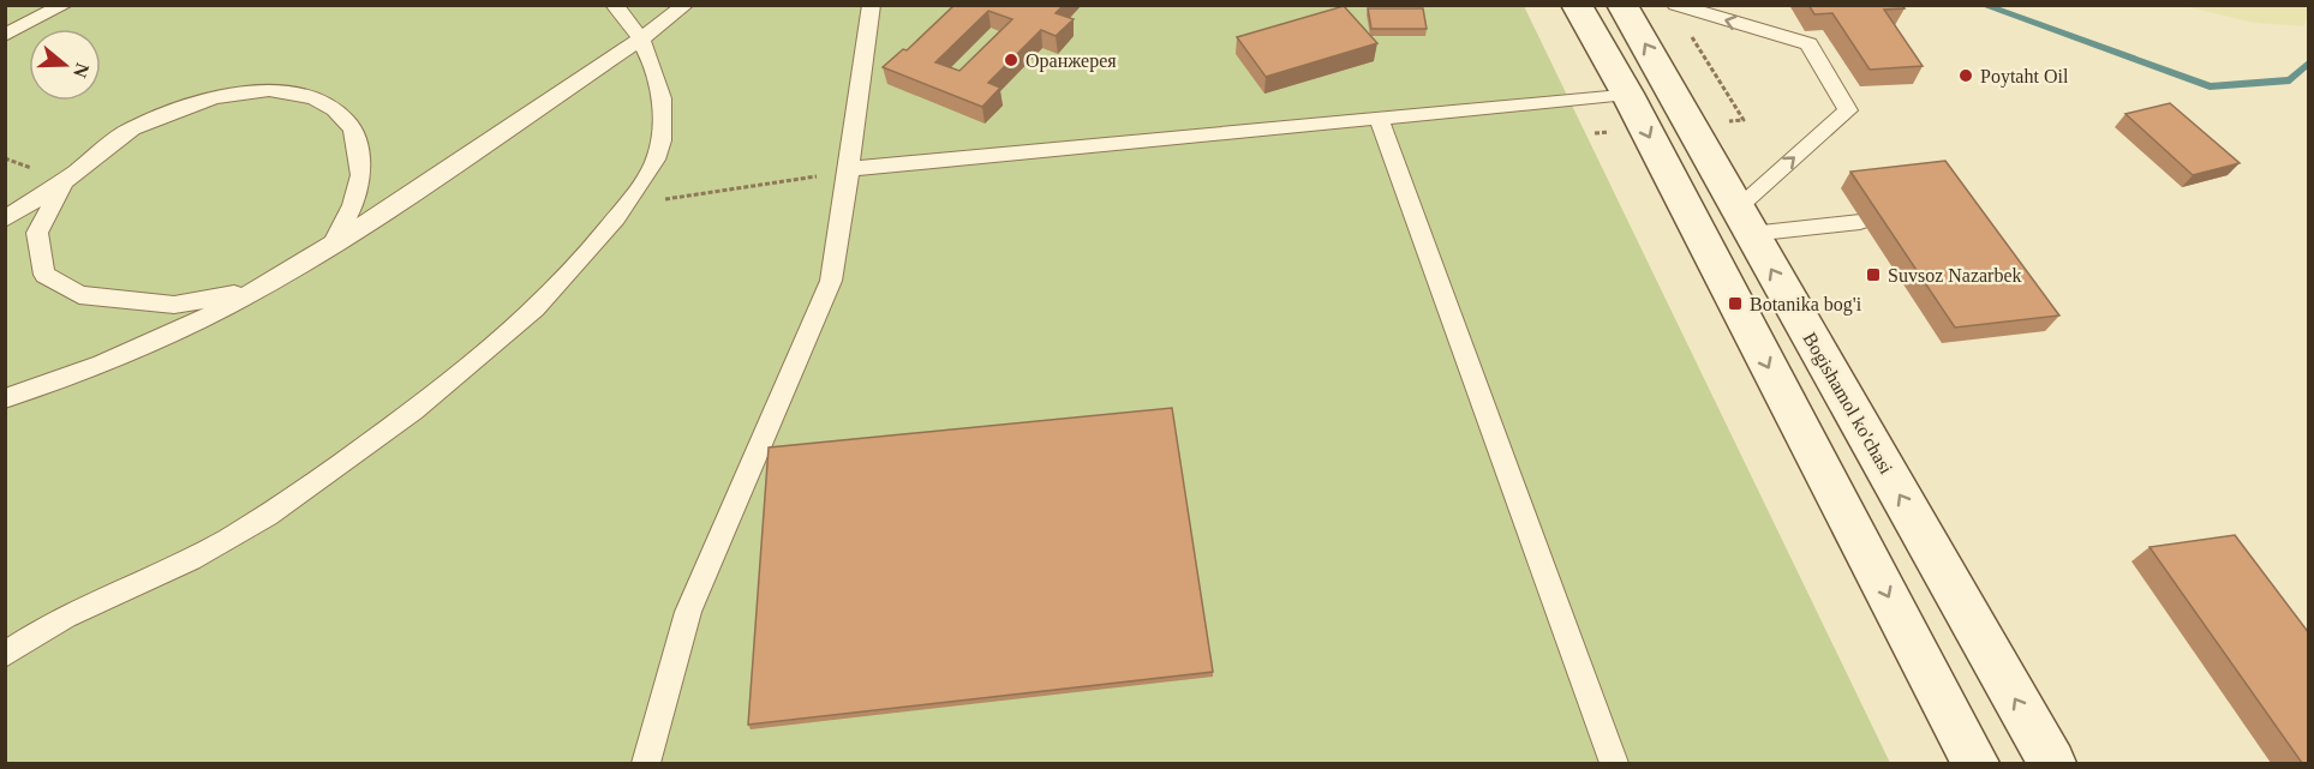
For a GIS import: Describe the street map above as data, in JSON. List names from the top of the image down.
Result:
{
  "streets": {
    "main road": ["Bogishamol ko'chasi"]
  },
  "places": {
    "other": ["Оранжерея", "Poytaht Oil"],
    "transit": ["Suvsoz Nazarbek", "Botanika bog'i"]
  },
  "north": "right"
}
